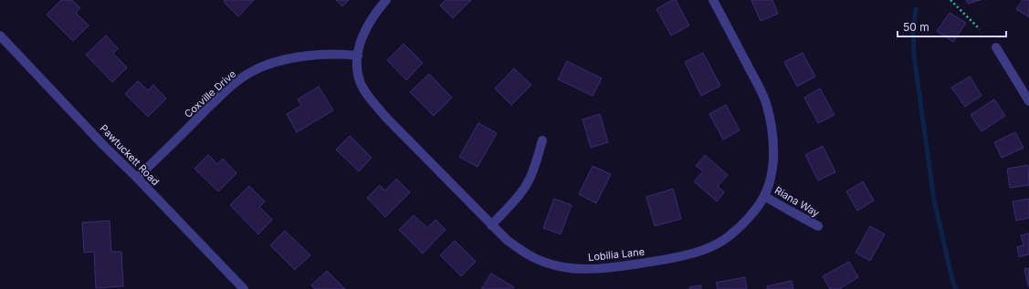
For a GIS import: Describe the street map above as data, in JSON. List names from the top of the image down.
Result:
{
  "streets": {
    "street": [
      "Coxville Drive",
      "Pawtuckett Road",
      "Riana Way",
      "Lobilia Lane"
    ]
  },
  "crossings": [
    ["Coxville Drive", "Pawtuckett Road"],
    ["Coxville Drive", "Lobilia Lane"],
    ["Riana Way", "Lobilia Lane"]
  ],
  "scale_bar": "50 m"
}
